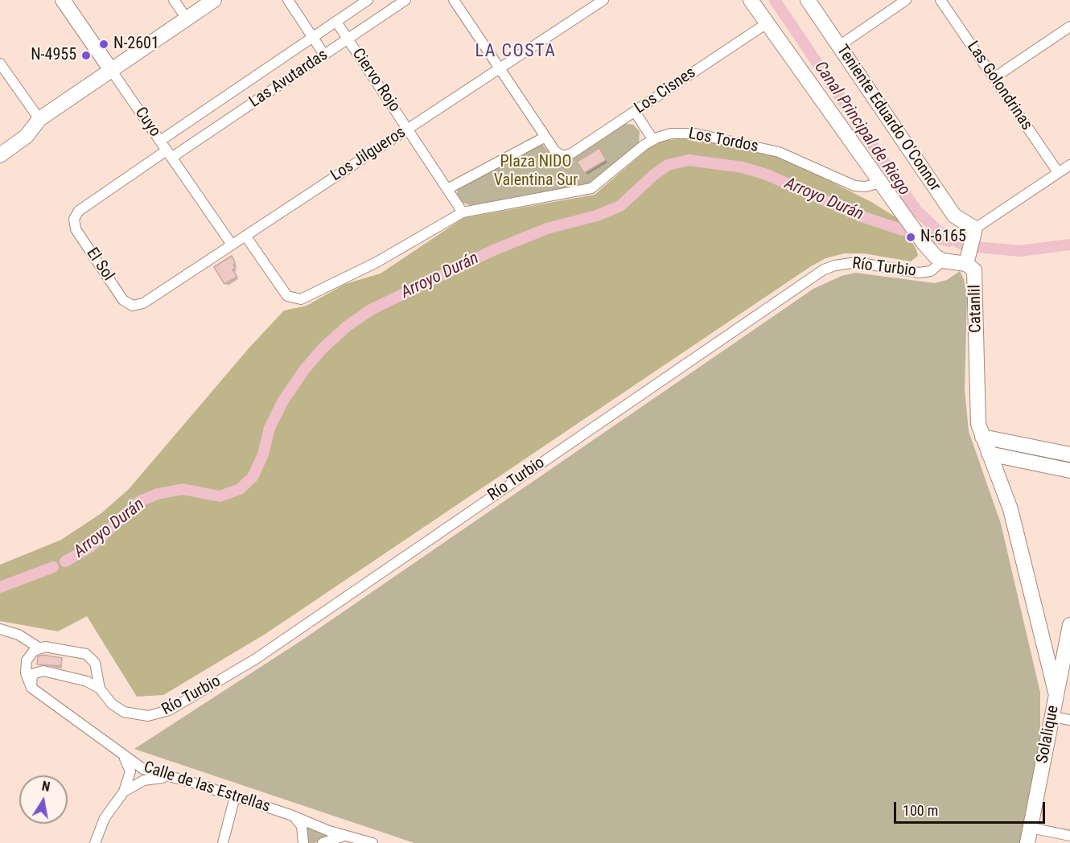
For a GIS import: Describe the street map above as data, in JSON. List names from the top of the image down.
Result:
{
  "streets": {
    "street": [
      "Las Avutardas",
      "Ciervo Rojo",
      "Las Golondrinas",
      "Los Cisnes",
      "Teniente Eduardo O'Connor",
      "Cuyo",
      "Los Tordos",
      "Los Jilgueros",
      "El Sol",
      "Río Turbio",
      "Catanlil",
      "Solalique",
      "Calle de las Estrellas"
    ]
  },
  "crossings": [
    ["Las Avutardas", "Ciervo Rojo"],
    ["Las Avutardas", "Cuyo"],
    ["Las Avutardas", "El Sol"],
    ["Ciervo Rojo", "Los Tordos"],
    ["Ciervo Rojo", "Los Jilgueros"],
    ["Cuyo", "Los Jilgueros"],
    ["Los Jilgueros", "El Sol"],
    ["Río Turbio", "Catanlil"],
    ["Catanlil", "Solalique"]
  ],
  "districts": ["LA COSTA"],
  "water": ["Canal Principal de Riego", "Arroyo Durán"],
  "parks": ["Plaza NIDO Valentina Sur"],
  "places": ["N-2601", "N-4955", "N-6165"],
  "scale_bar": "100 m",
  "north": "top"
}
